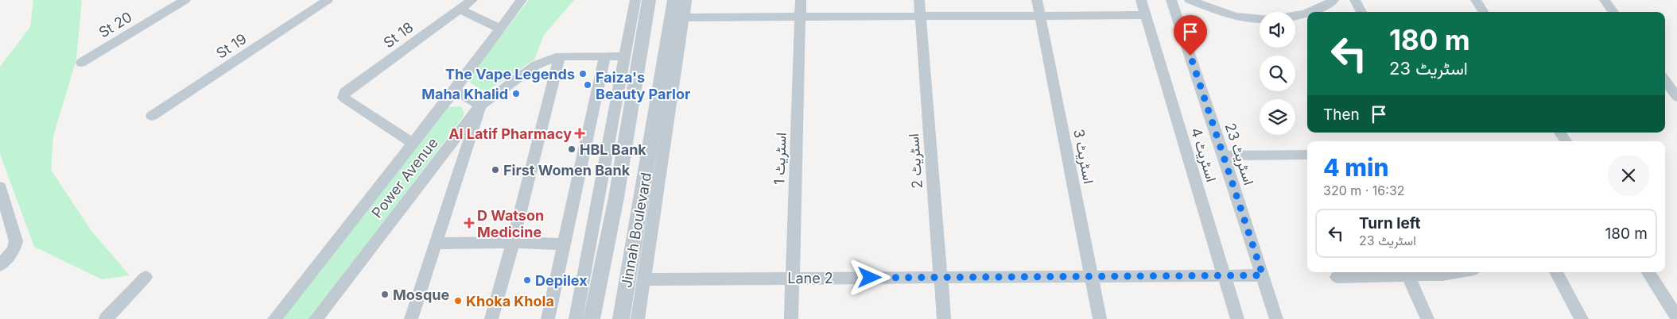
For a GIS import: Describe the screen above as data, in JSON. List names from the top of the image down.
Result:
{
  "streets": {
    "street": [
      "St 20",
      "St 18",
      "St 19",
      "اسٹریٹ 23",
      "اسٹریٹ 4",
      "اسٹریٹ 3",
      "اسٹریٹ 1",
      "اسٹریٹ 2",
      "Power Avenue",
      "Jinnah Boulevard",
      "Lane 2"
    ]
  },
  "crossings": [
    ["St 18", "Power Avenue"],
    ["اسٹریٹ 23", "Lane 2"],
    ["اسٹریٹ 4", "Lane 2"],
    ["اسٹریٹ 3", "Lane 2"],
    ["اسٹریٹ 1", "Lane 2"],
    ["اسٹریٹ 2", "Lane 2"]
  ],
  "places": {
    "other": [
      "The Vape Legends",
      "Faiza's Beauty Parlor",
      "Maha Khalid",
      "HBL Bank",
      "First Women Bank",
      "Depilex",
      "Mosque",
      "Khoka Khola"
    ],
    "health": ["Al Latif Pharmacy", "D Watson Medicine"]
  },
  "page": {
    "turn": ["180 m", "اسٹریٹ 23"],
    "then": "Then",
    "heading": ["4 min", "320 m · 16:32"],
    "list": [
      {
        "name": "Turn left",
        "note": "اسٹریٹ 23",
        "value": "180 m"
      }
    ]
  }
}
